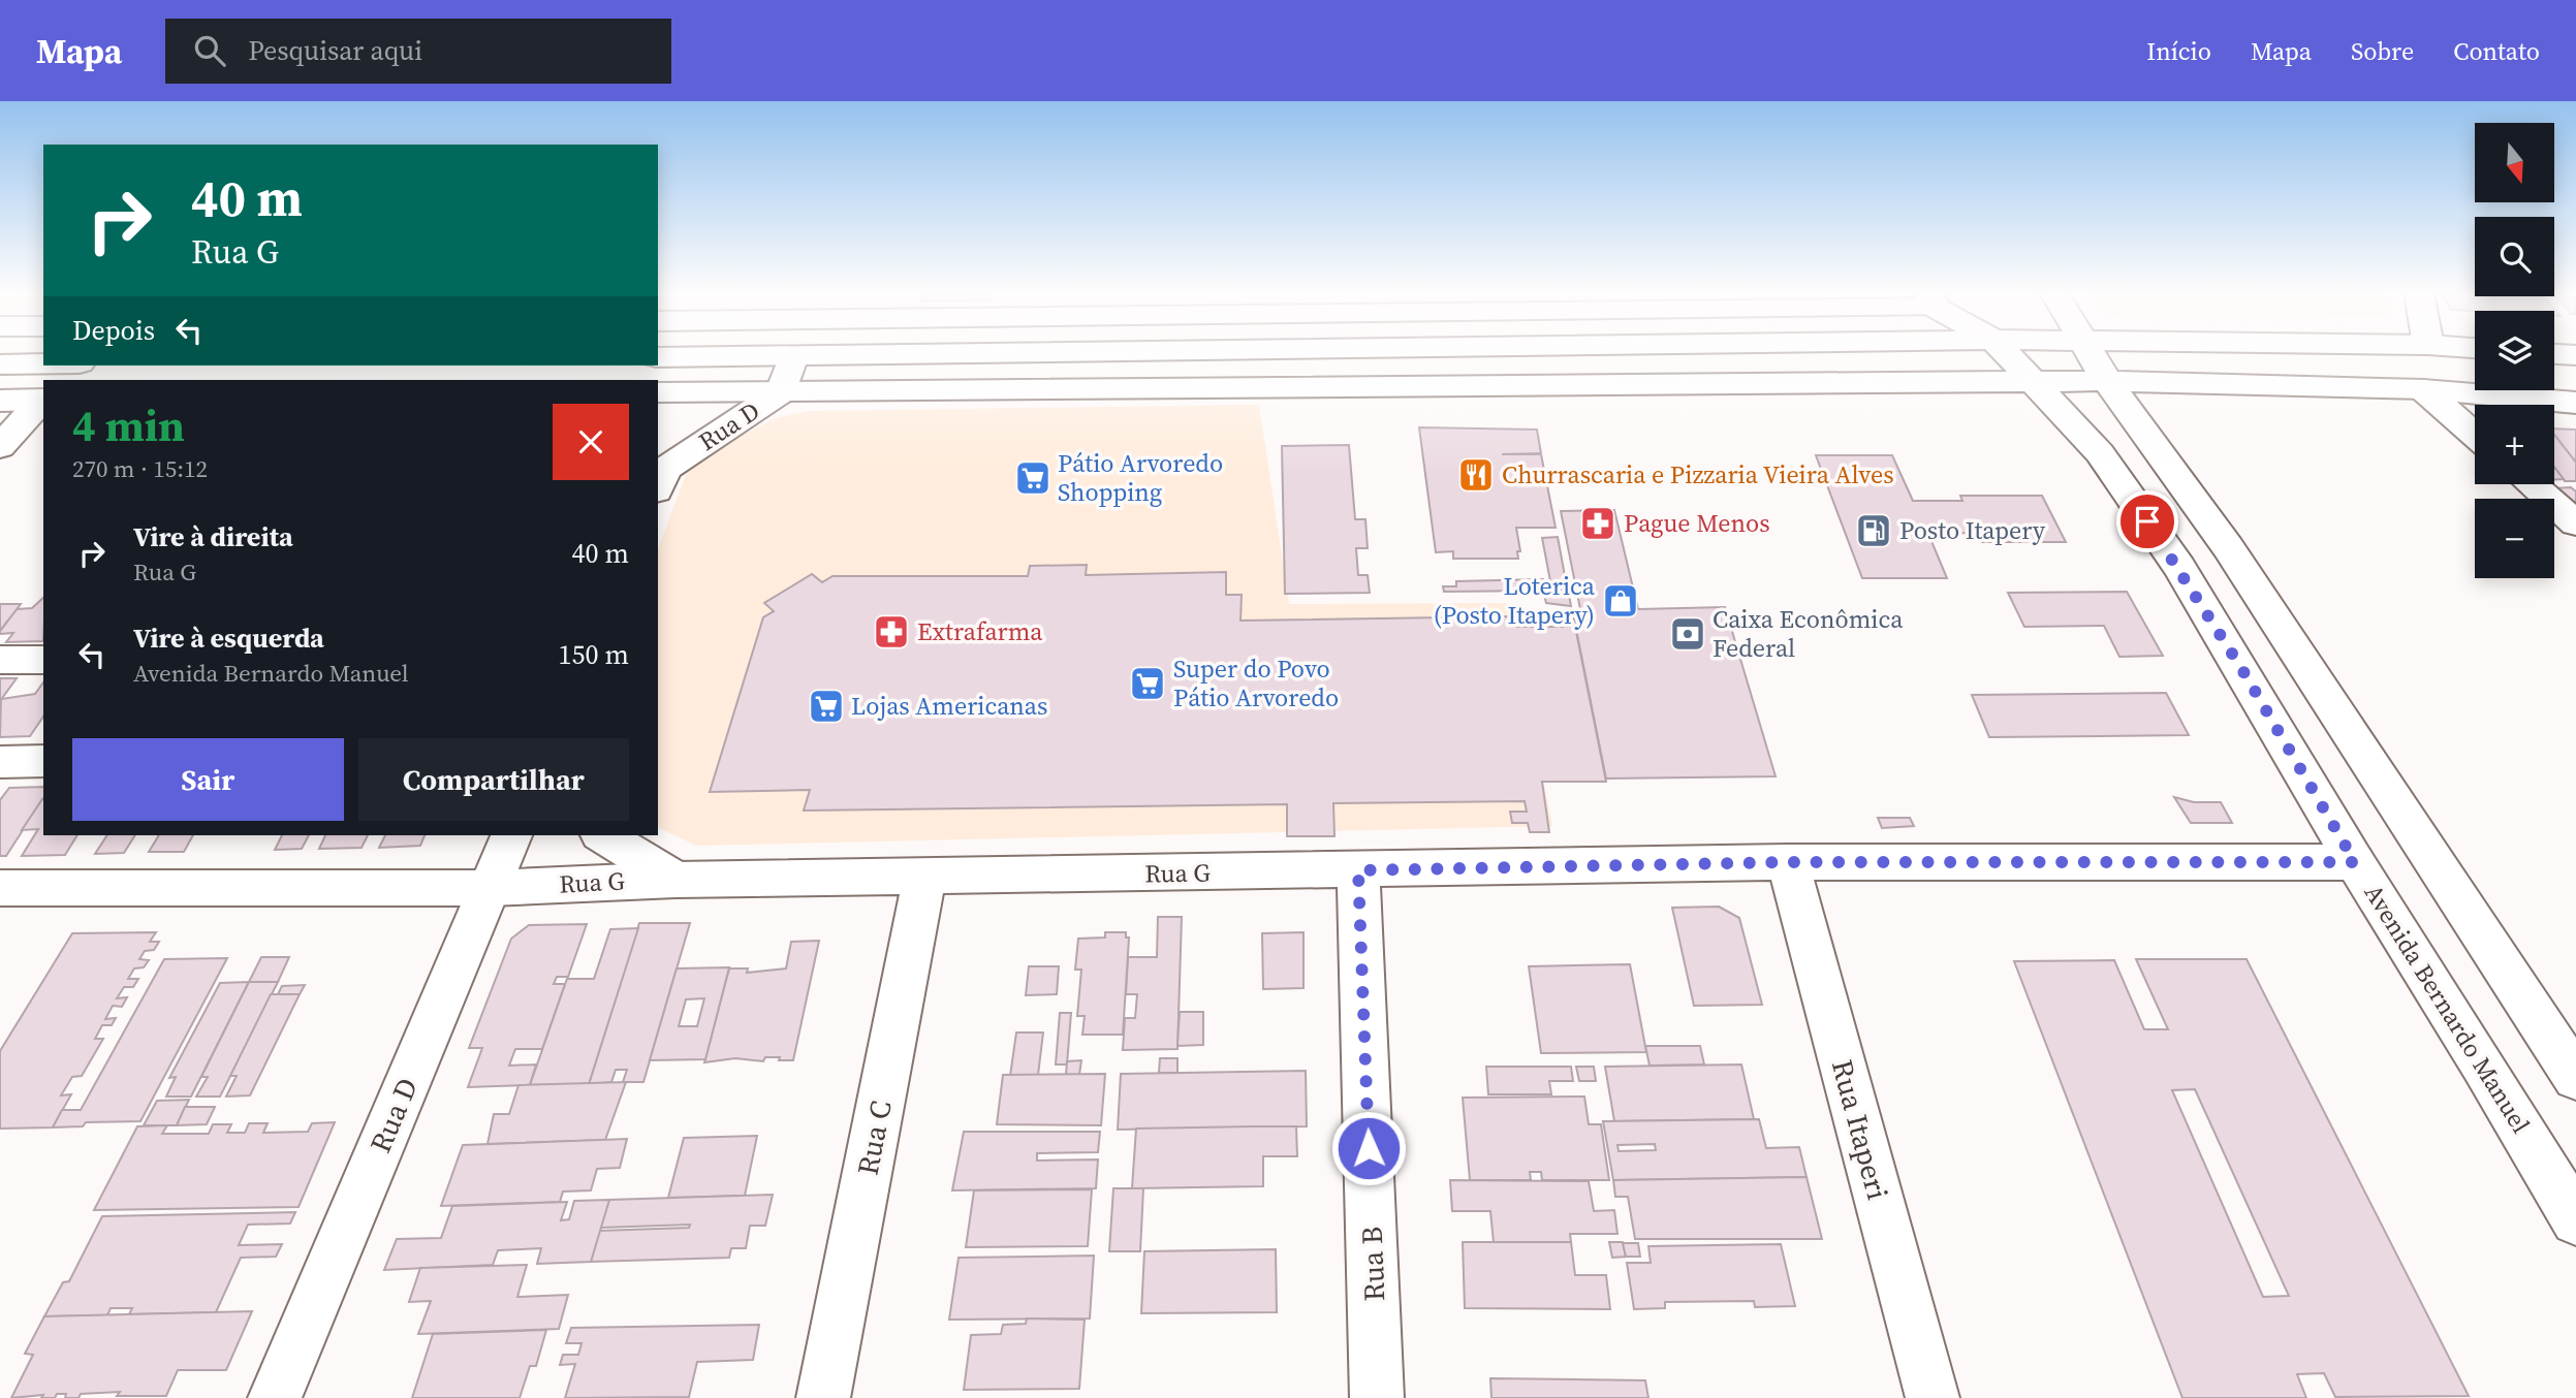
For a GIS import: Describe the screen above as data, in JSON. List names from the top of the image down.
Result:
{
  "streets": {
    "main road": [
      "Rua D",
      "Rua G",
      "Avenida Bernardo Manuel",
      "Rua Itaperi",
      "Rua C",
      "Rua B"
    ]
  },
  "crossings": [
    ["Rua D", "Rua G"],
    ["Rua G", "Avenida Bernardo Manuel"],
    ["Rua G", "Rua Itaperi"],
    ["Rua G", "Rua C"],
    ["Rua G", "Rua B"]
  ],
  "places": {
    "restaurant": ["Churrascaria e Pizzaria Vieira Alves"],
    "supermarket": ["Pátio Arvoredo Shopping", "Super do Povo Pátio Arvoredo", "Lojas Americanas"],
    "pharmacy": ["Pague Menos", "Extrafarma"],
    "fuel station": ["Posto Itapery"],
    "shop": ["Loterica (Posto Itapery)"],
    "bank": ["Caixa Econômica Federal"]
  },
  "north": "bottom",
  "page": {
    "header": "Mapa",
    "search": "Pesquisar aqui",
    "nav": [
      "Início",
      "Mapa",
      "Sobre",
      "Contato"
    ],
    "map_buttons": ["+", "−"],
    "turn": ["40 m", "Rua G"],
    "then": "Depois",
    "heading": ["4 min", "270 m · 15:12"],
    "list": [
      {
        "name": "Vire à direita",
        "note": "Rua G",
        "value": "40 m"
      },
      {
        "name": "Vire à esquerda",
        "note": "Avenida Bernardo Manuel",
        "value": "150 m"
      }
    ],
    "buttons": ["Sair", "Compartilhar"]
  }
}
